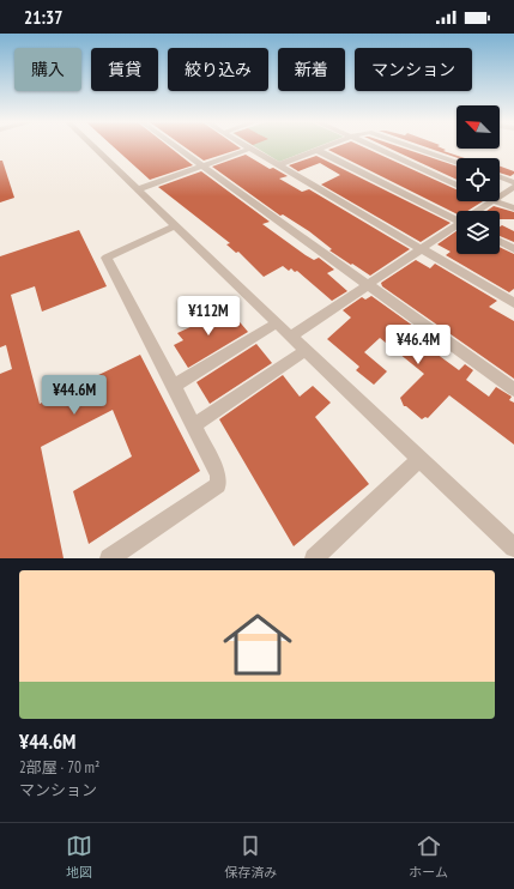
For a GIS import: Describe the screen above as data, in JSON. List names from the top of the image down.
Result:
{
  "north": "top left",
  "page": {
    "status": "21:37",
    "chip": [
      "購入",
      "賃貸",
      "絞り込み",
      "新着",
      "マンション"
    ],
    "price": ["¥112M", "¥46.4M", "¥44.6M"],
    "list": [
      {
        "name": "¥44.6M",
        "note": "2部屋 · 70 m² · マンション"
      }
    ],
    "tabs": ["地図", "保存済み", "ホーム"]
  }
}
